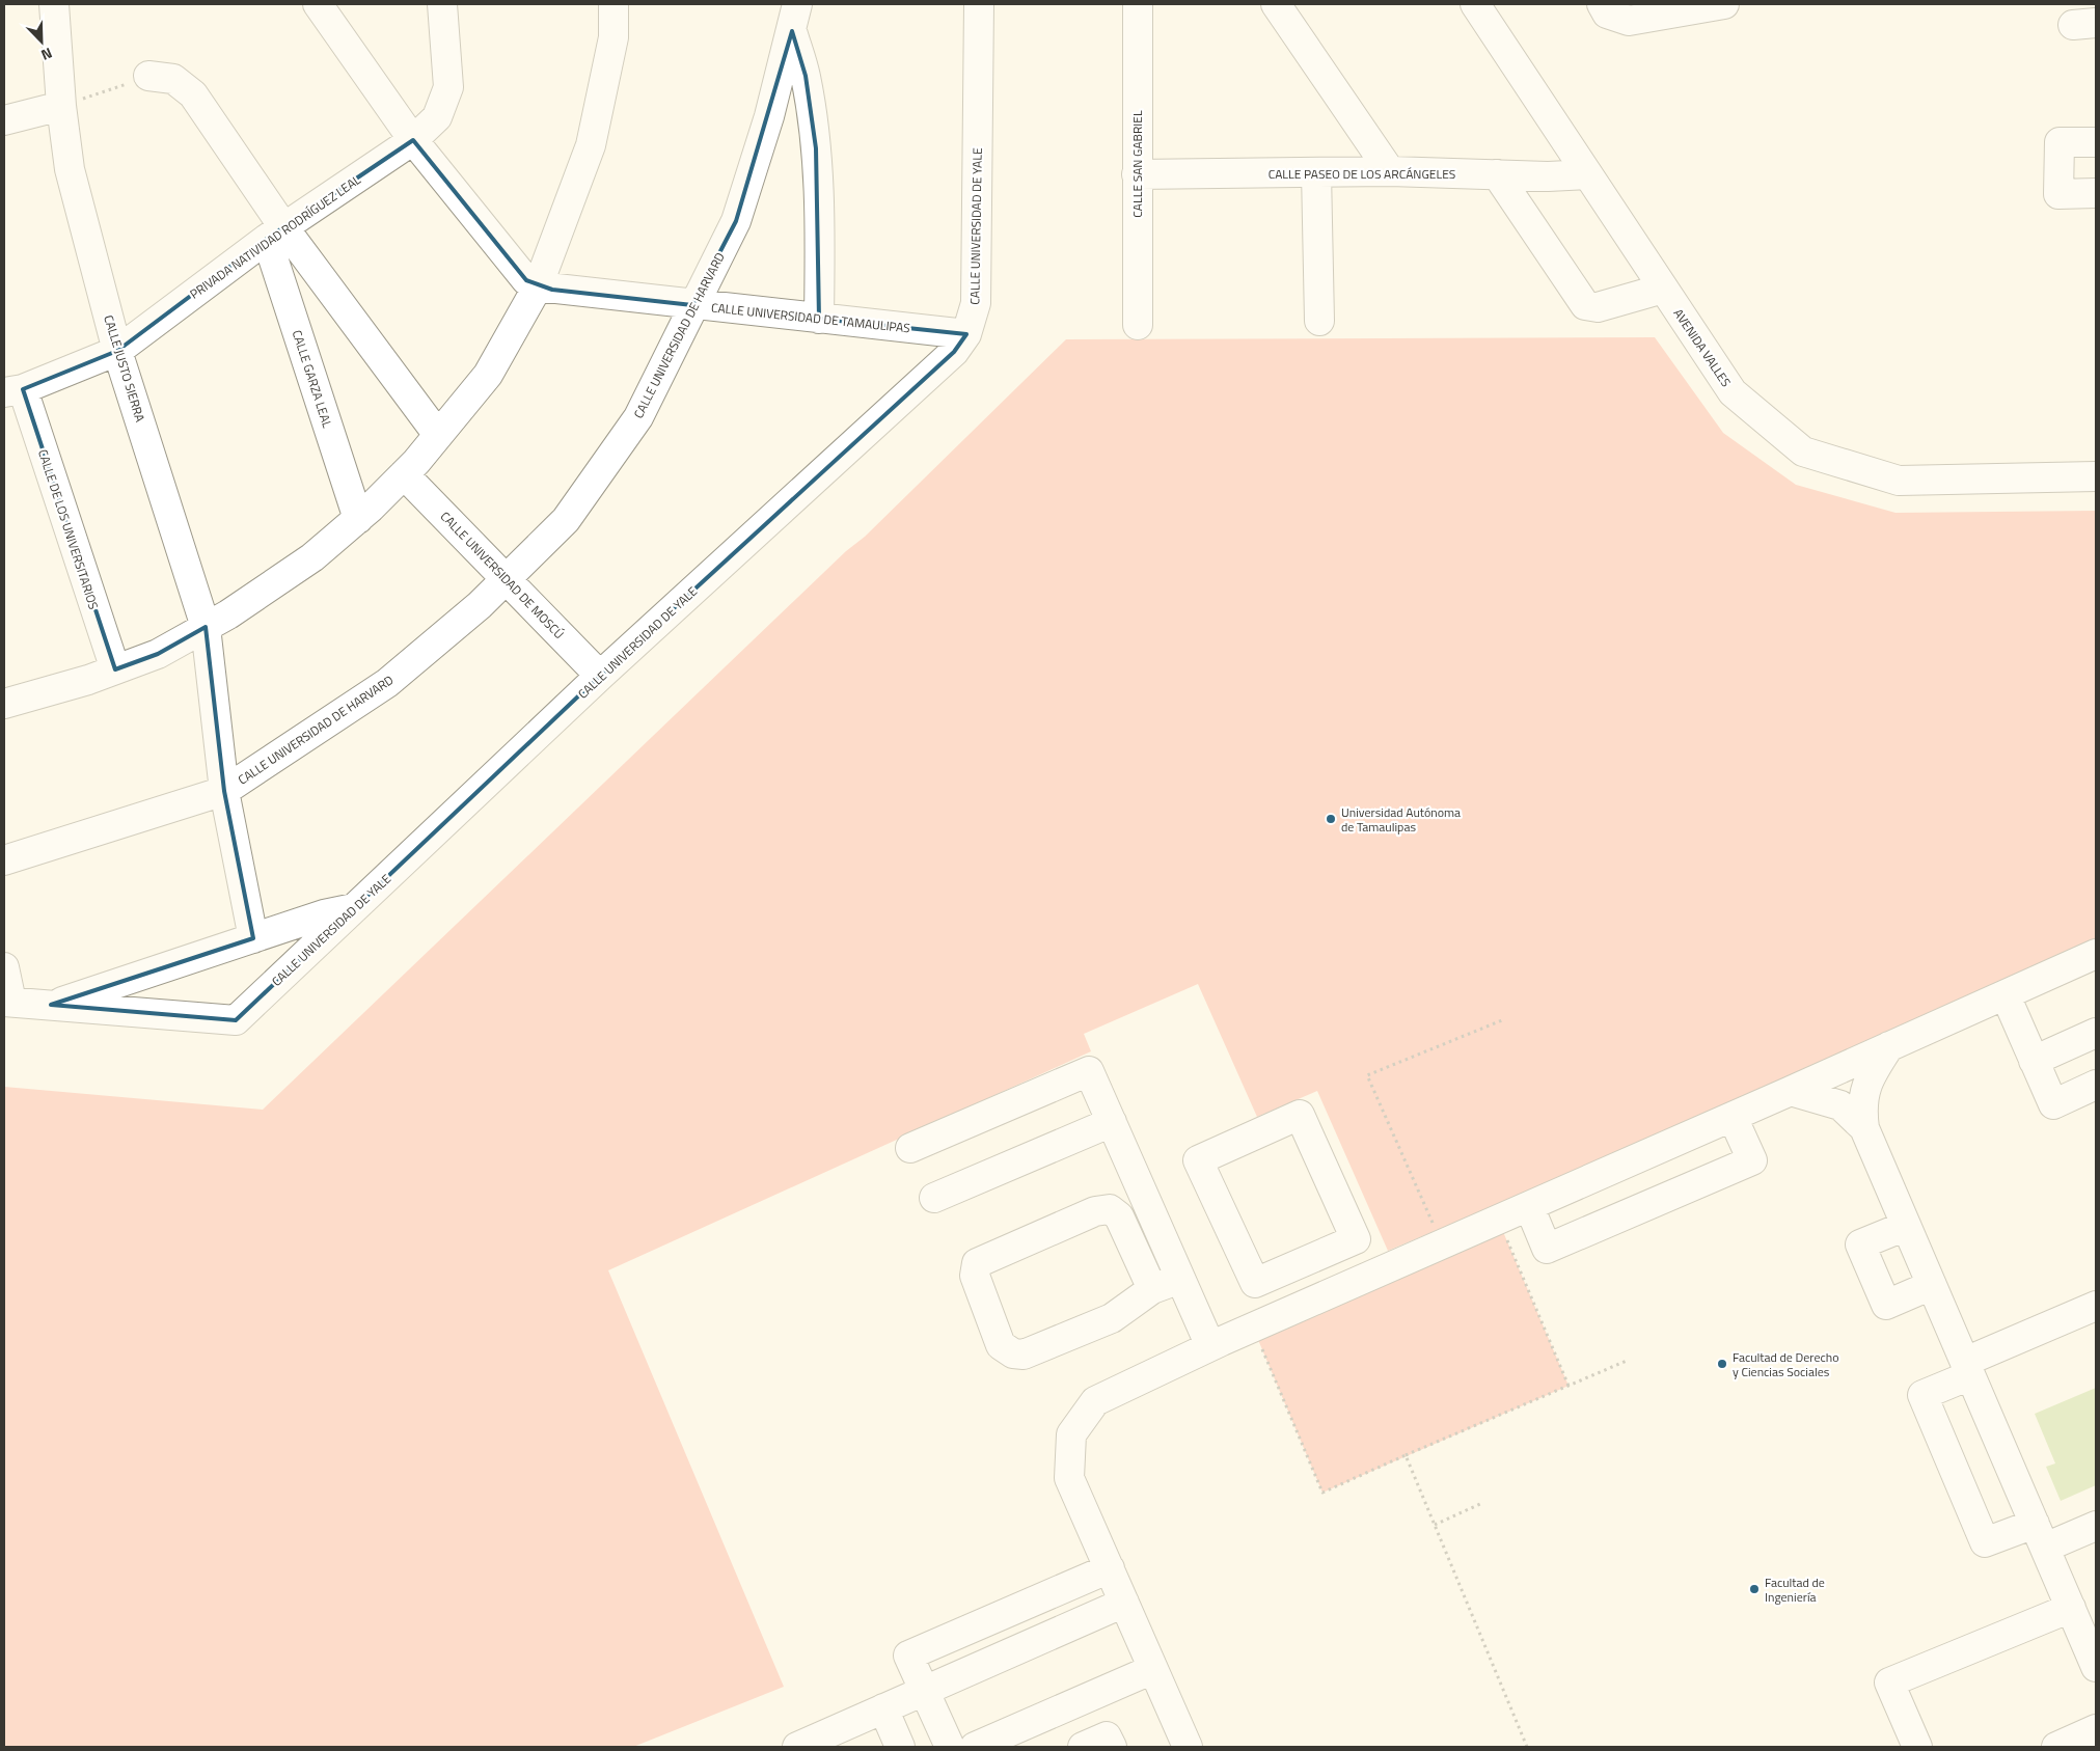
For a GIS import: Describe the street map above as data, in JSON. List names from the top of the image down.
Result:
{
  "streets": {
    "street": [
      "CALLE SAN GABRIEL",
      "CALLE PASEO DE LOS ARCÁNGELES",
      "CALLE UNIVERSIDAD DE YALE",
      "PRIVADA NATIVIDAD RODRÍGUEZ LEAL",
      "CALLE UNIVERSIDAD DE TAMAULIPAS",
      "CALLE UNIVERSIDAD DE HARVARD",
      "AVENIDA VALLES",
      "CALLE JUSTO SIERRA",
      "CALLE GARZA LEAL",
      "CALLE DE LOS UNIVERSITARIOS",
      "CALLE UNIVERSIDAD DE MOSCÚ"
    ]
  },
  "crossings": [
    ["CALLE SAN GABRIEL", "CALLE PASEO DE LOS ARCÁNGELES"],
    ["CALLE PASEO DE LOS ARCÁNGELES", "AVENIDA VALLES"],
    ["CALLE UNIVERSIDAD DE YALE", "CALLE UNIVERSIDAD DE TAMAULIPAS"],
    ["CALLE UNIVERSIDAD DE YALE", "CALLE UNIVERSIDAD DE MOSCÚ"],
    ["PRIVADA NATIVIDAD RODRÍGUEZ LEAL", "CALLE JUSTO SIERRA"],
    ["PRIVADA NATIVIDAD RODRÍGUEZ LEAL", "CALLE GARZA LEAL"],
    ["PRIVADA NATIVIDAD RODRÍGUEZ LEAL", "CALLE DE LOS UNIVERSITARIOS"],
    ["CALLE UNIVERSIDAD DE TAMAULIPAS", "CALLE UNIVERSIDAD DE HARVARD"],
    ["CALLE UNIVERSIDAD DE HARVARD", "CALLE JUSTO SIERRA"],
    ["CALLE UNIVERSIDAD DE HARVARD", "CALLE UNIVERSIDAD DE MOSCÚ"]
  ],
  "places": ["Universidad Autónoma de Tamaulipas", "Facultad de Derecho y Ciencias Sociales", "Facultad de Ingeniería"],
  "north": "bottom right"
}
